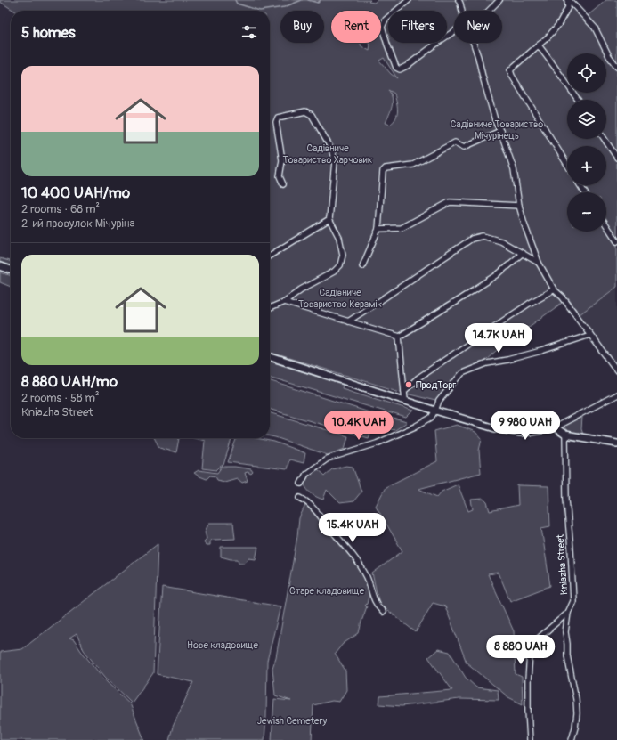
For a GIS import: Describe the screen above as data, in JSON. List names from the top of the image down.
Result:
{
  "streets": {
    "street": ["Kniazha Street"]
  },
  "parks": [
    "Садівниче Товариство Мічурінець",
    "Садівниче Товариство Харчовик",
    "Садівниче Товариство Керамік",
    "Старе кладовище",
    "Нове кладовище",
    "Jewish Cemetery"
  ],
  "places": ["ПродТорг"],
  "page": {
    "chip": [
      "Buy",
      "Rent",
      "Filters",
      "New"
    ],
    "heading": "5 homes",
    "map_buttons": ["+", "−"],
    "list": [
      {
        "name": "10 400 UAH/mo",
        "note": "2 rooms · 68 m² · 2-ий провулок Мічуріна"
      },
      {
        "name": "8 880 UAH/mo",
        "note": "2 rooms · 58 m² · Kniazha Street"
      }
    ],
    "price": [
      "14.7K UAH",
      "10.4K UAH",
      "9 980 UAH",
      "15.4K UAH",
      "8 880 UAH"
    ]
  }
}
